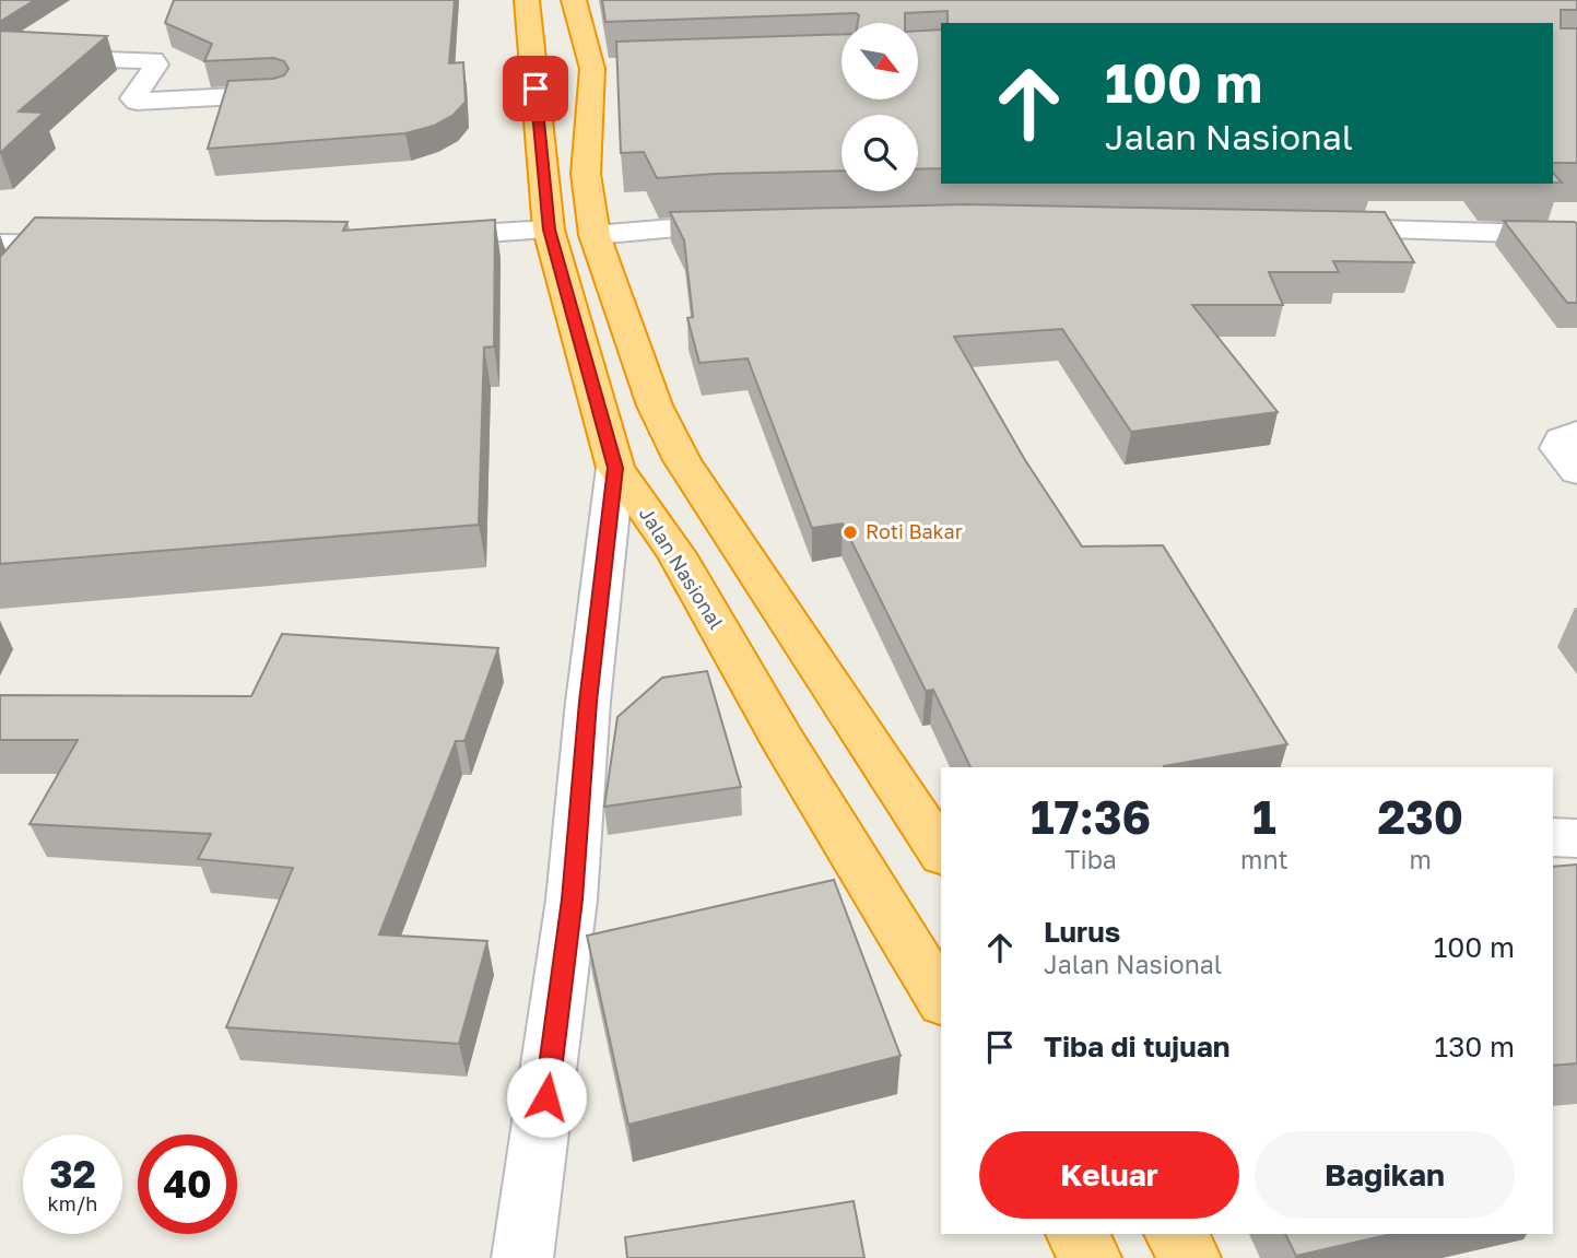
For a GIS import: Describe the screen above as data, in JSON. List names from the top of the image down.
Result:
{
  "streets": {
    "highway": ["Jalan Nasional"]
  },
  "places": ["Roti Bakar"],
  "north": "bottom right",
  "page": {
    "turn": ["100 m", "Jalan Nasional"],
    "eta": [
      "17:36",
      "Tiba",
      "1",
      "mnt",
      "230",
      "m"
    ],
    "list": [
      {
        "name": "Lurus",
        "note": "Jalan Nasional",
        "value": "100 m"
      },
      {
        "name": "Tiba di tujuan",
        "value": "130 m"
      }
    ],
    "buttons": ["Keluar", "Bagikan"],
    "speed": "32 km/h",
    "limit": "40"
  }
}
